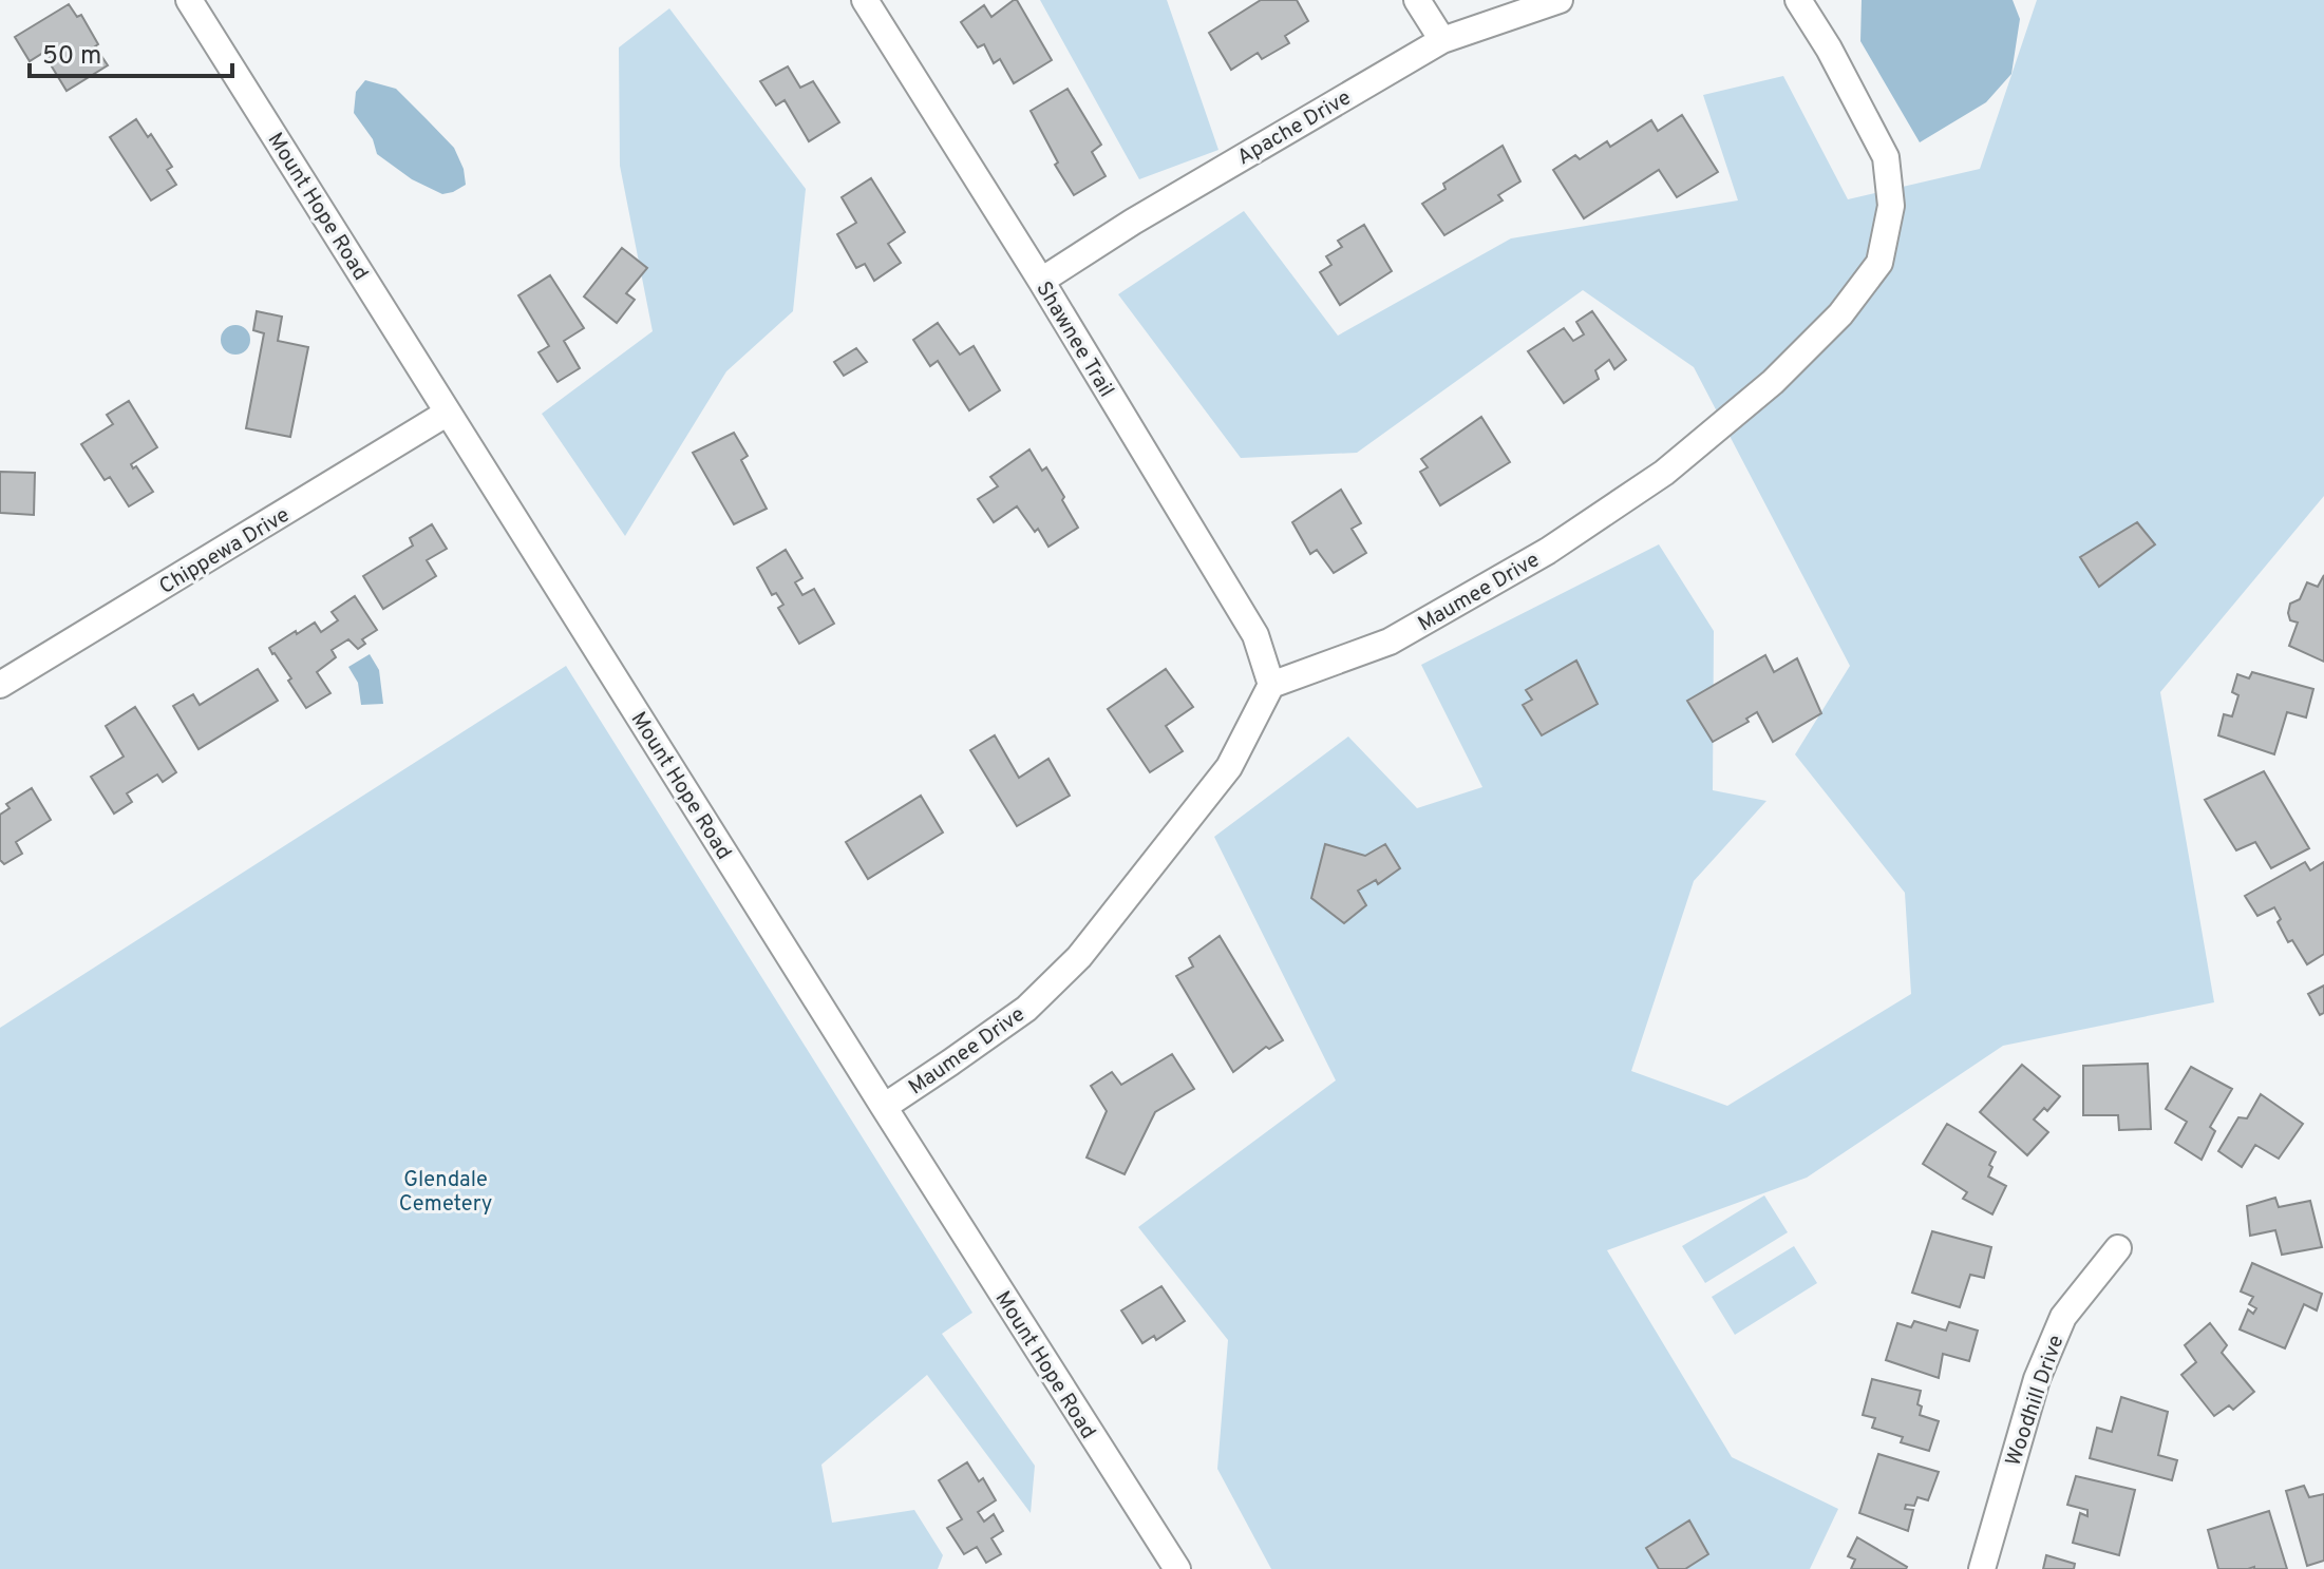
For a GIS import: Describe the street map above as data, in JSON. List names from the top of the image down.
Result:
{
  "streets": {
    "street": [
      "Apache Drive",
      "Mount Hope Road",
      "Shawnee Trail",
      "Chippewa Drive",
      "Maumee Drive",
      "Woodhill Drive"
    ]
  },
  "crossings": [
    ["Apache Drive", "Shawnee Trail"],
    ["Mount Hope Road", "Chippewa Drive"],
    ["Mount Hope Road", "Maumee Drive"],
    ["Shawnee Trail", "Maumee Drive"]
  ],
  "parks": ["Glendale Cemetery"],
  "scale_bar": "50 m"
}
